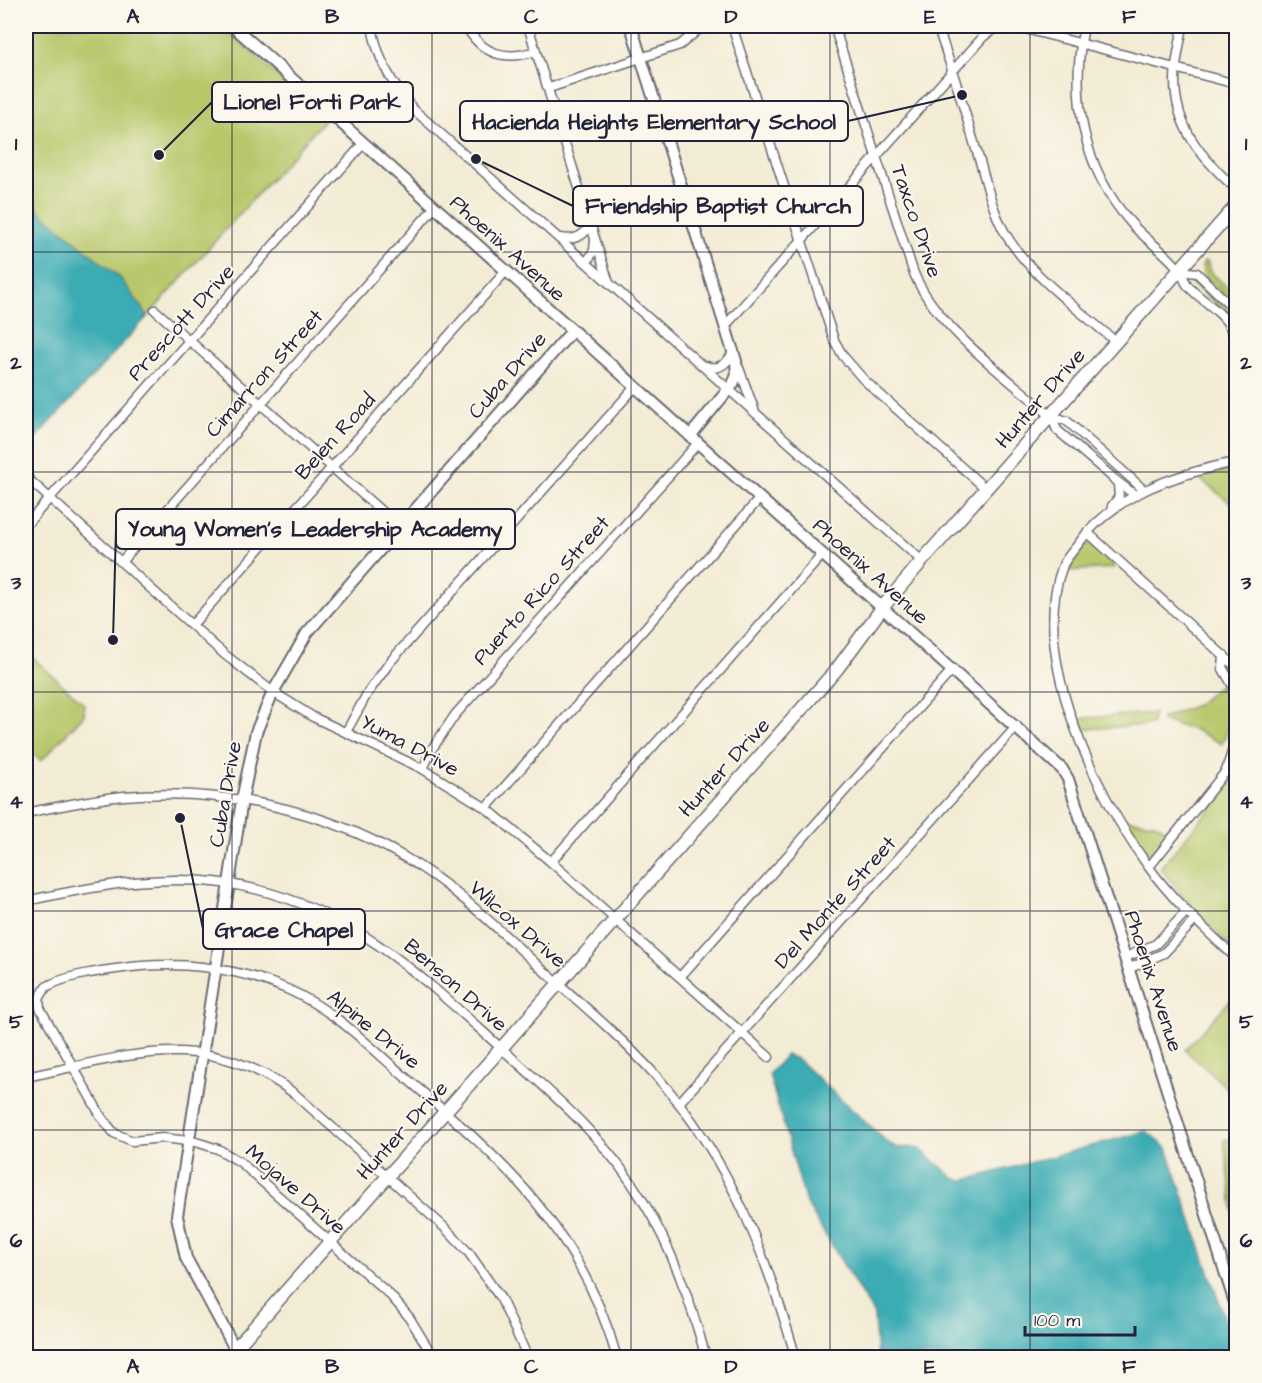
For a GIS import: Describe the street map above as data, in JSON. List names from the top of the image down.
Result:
{
  "streets": {
    "main road": ["Hunter Drive"],
    "street": [
      "Taxco Drive",
      "Phoenix Avenue",
      "Prescott Drive",
      "Cimarron Street",
      "Cuba Drive",
      "Belen Road",
      "Puerto Rico Street",
      "Yuma Drive",
      "Del Monte Street",
      "Wilcox Drive",
      "Benson Drive",
      "Alpine Drive",
      "Mojave Drive"
    ]
  },
  "crossings": [
    ["Taxco Drive", "Hunter Drive"],
    ["Phoenix Avenue", "Prescott Drive"],
    ["Phoenix Avenue", "Cimarron Street"],
    ["Phoenix Avenue", "Cuba Drive"],
    ["Phoenix Avenue", "Hunter Drive"],
    ["Phoenix Avenue", "Belen Road"],
    ["Phoenix Avenue", "Puerto Rico Street"],
    ["Phoenix Avenue", "Del Monte Street"],
    ["Prescott Drive", "Yuma Drive"],
    ["Cimarron Street", "Yuma Drive"],
    ["Cuba Drive", "Hunter Drive"],
    ["Cuba Drive", "Yuma Drive"],
    ["Cuba Drive", "Wilcox Drive"],
    ["Cuba Drive", "Benson Drive"],
    ["Cuba Drive", "Alpine Drive"],
    ["Cuba Drive", "Mojave Drive"],
    ["Hunter Drive", "Yuma Drive"],
    ["Hunter Drive", "Wilcox Drive"],
    ["Hunter Drive", "Benson Drive"],
    ["Hunter Drive", "Alpine Drive"],
    ["Hunter Drive", "Mojave Drive"],
    ["Belen Road", "Yuma Drive"],
    ["Puerto Rico Street", "Yuma Drive"],
    ["Yuma Drive", "Del Monte Street"],
    ["Del Monte Street", "Wilcox Drive"],
    ["Alpine Drive", "Mojave Drive"]
  ],
  "places": [
    "Hacienda Heights Elementary School",
    "Lionel Forti Park",
    "Friendship Baptist Church",
    "Young Women's Leadership Academy",
    "Grace Chapel"
  ],
  "scale_bar": "100 m",
  "grid": {
    "columns": [
      "A",
      "B",
      "C",
      "D",
      "E",
      "F"
    ],
    "rows": [
      "1",
      "2",
      "3",
      "4",
      "5",
      "6"
    ]
  }
}
